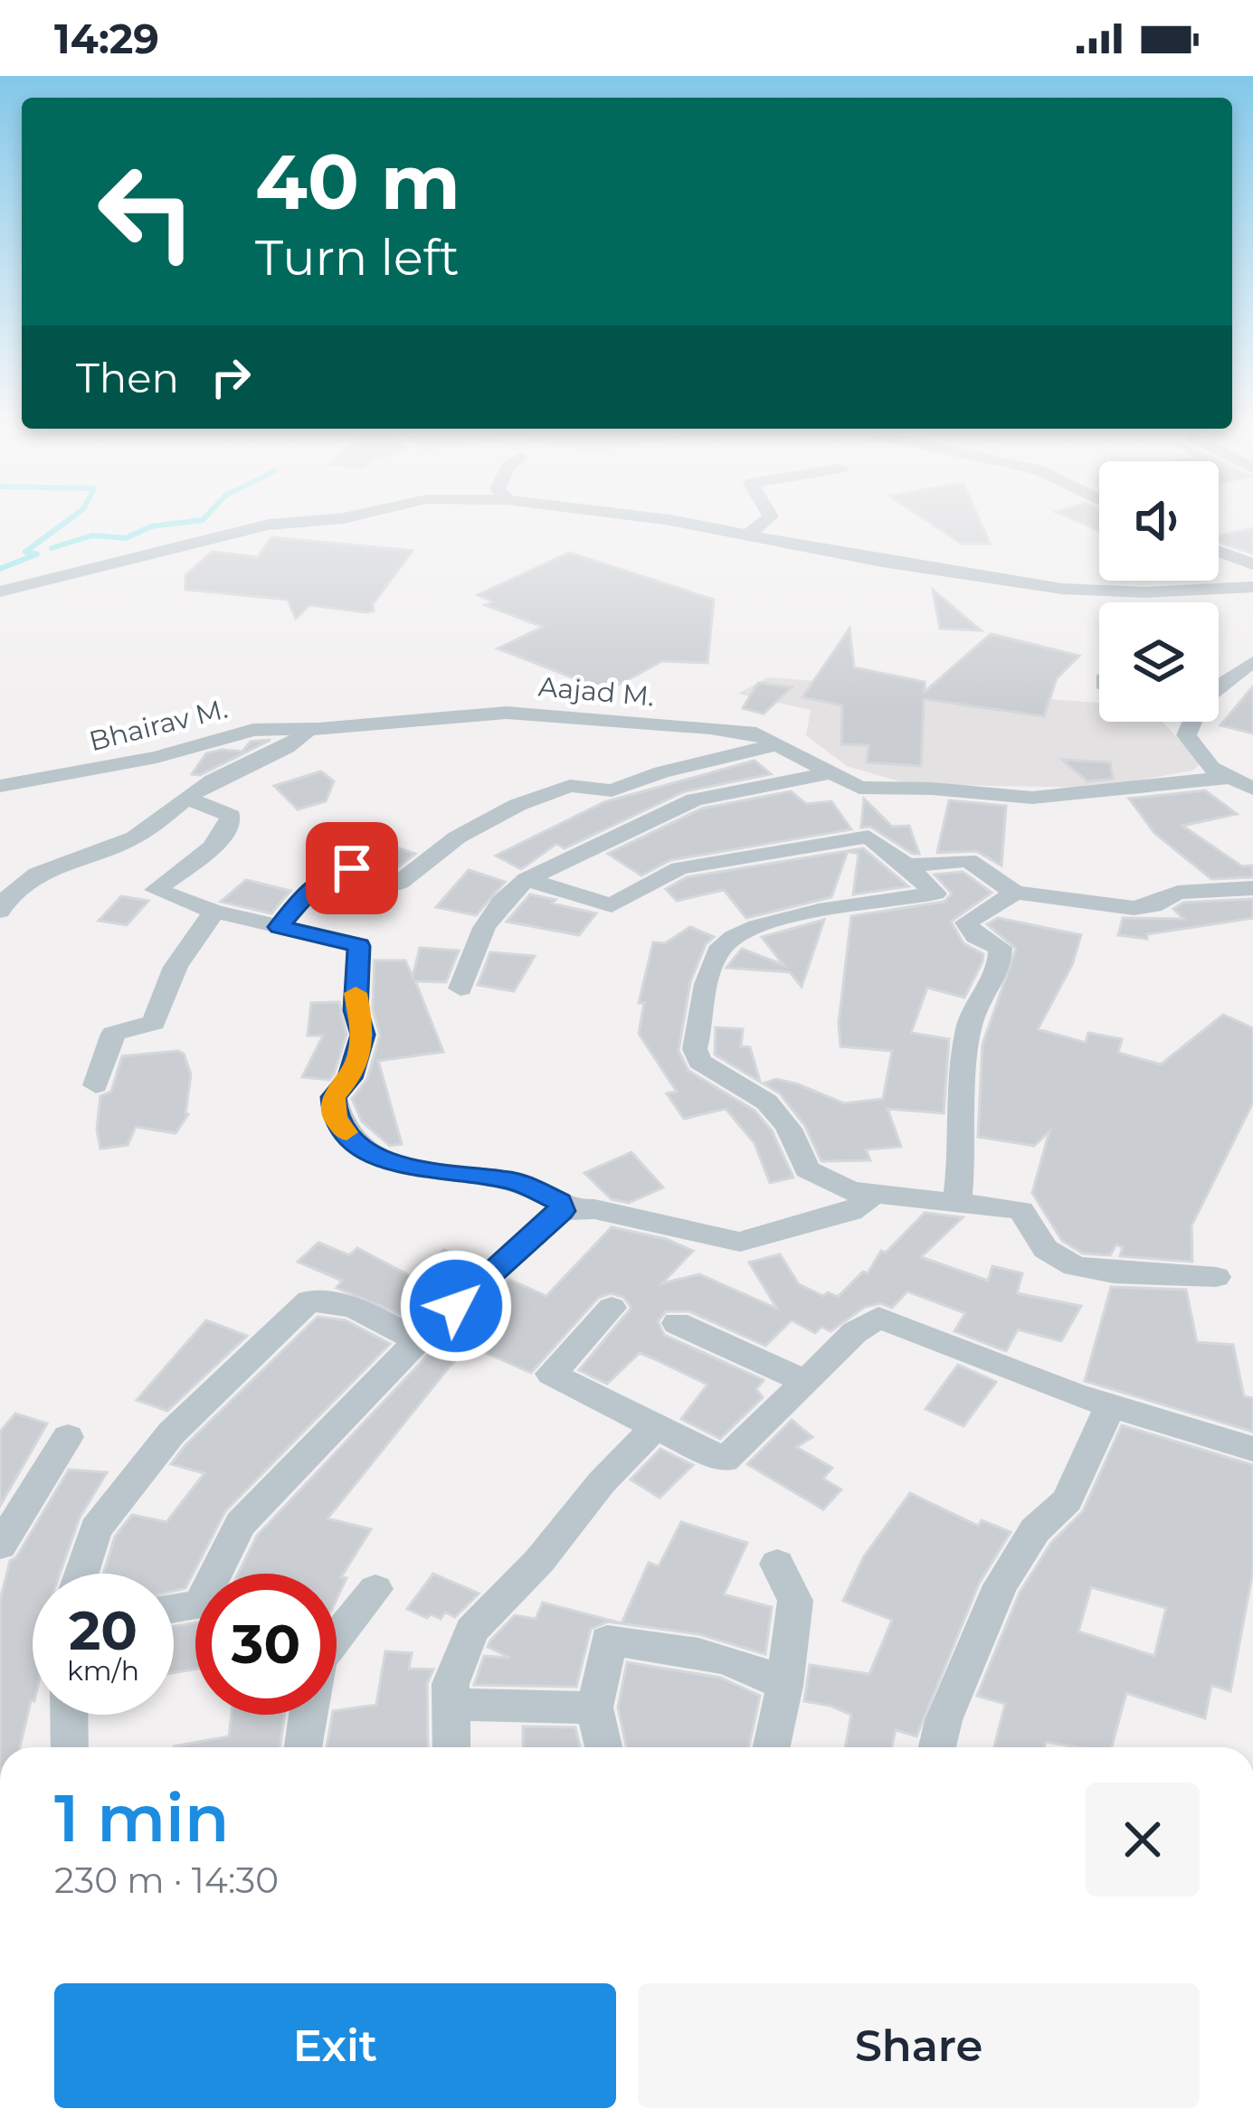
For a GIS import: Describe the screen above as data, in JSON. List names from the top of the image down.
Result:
{
  "streets": {
    "street": ["Aajad M.", "Bhairav M."]
  },
  "crossings": [
    ["Aajad M.", "Bhairav M."]
  ],
  "page": {
    "status": "14:29",
    "turn": ["40 m", "Turn left"],
    "then": "Then",
    "speed": "20 km/h",
    "limit": "30",
    "heading": ["1 min", "230 m · 14:30"],
    "buttons": ["Exit", "Share"]
  }
}
